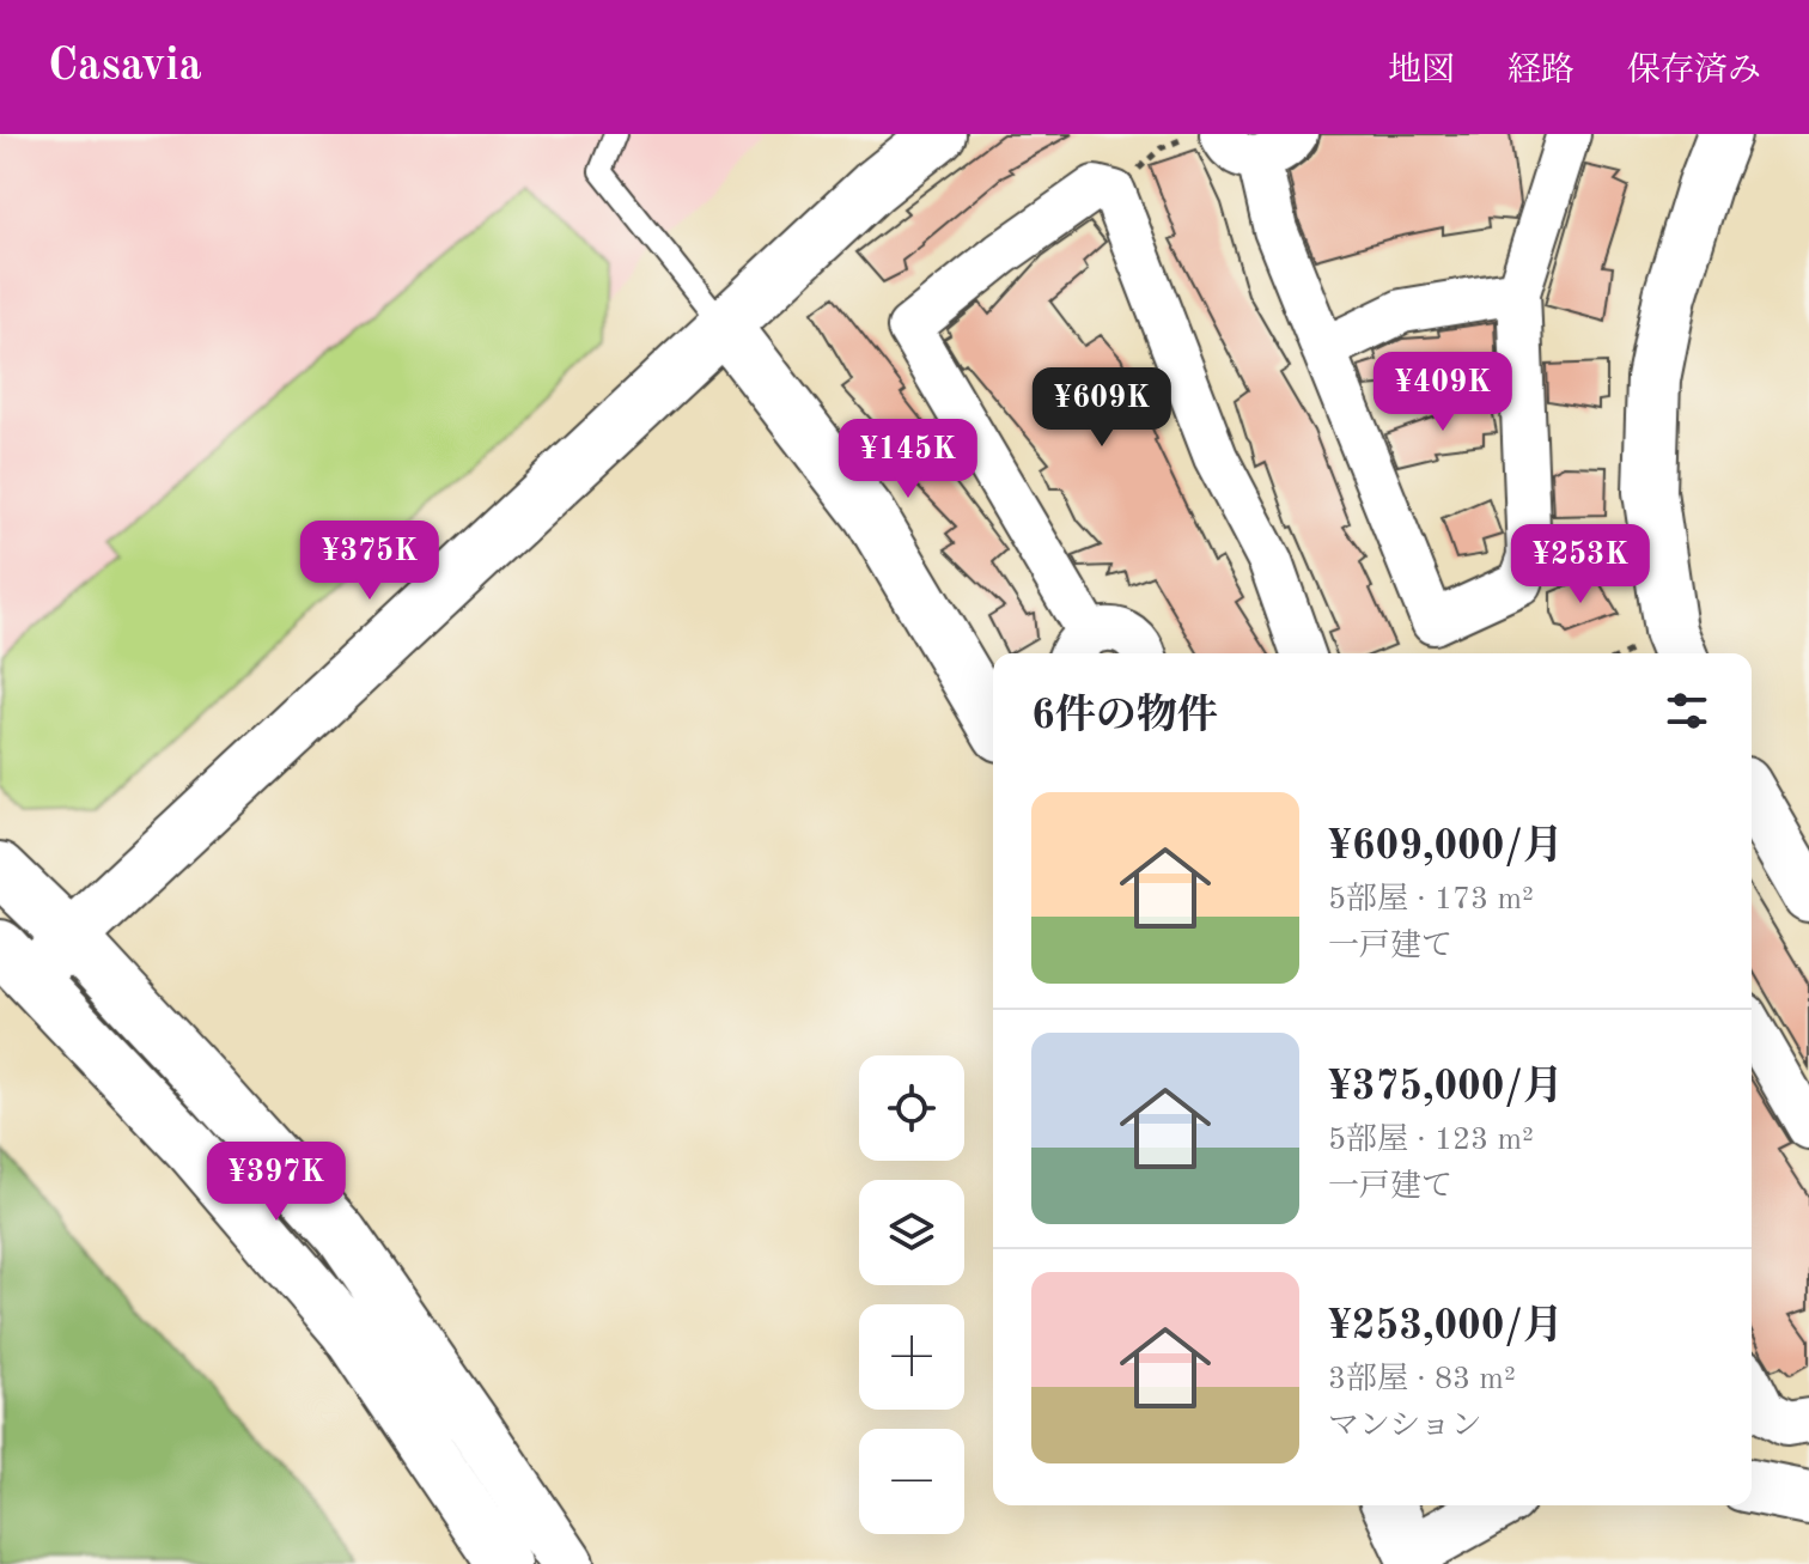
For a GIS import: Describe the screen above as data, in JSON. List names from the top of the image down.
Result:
{
  "page": {
    "header": "Casavia",
    "nav": ["地図", "経路", "保存済み"],
    "price": [
      "¥409K",
      "¥609K",
      "¥145K",
      "¥375K",
      "¥253K",
      "¥397K"
    ],
    "heading": "6件の物件",
    "list": [
      {
        "name": "¥609,000/月",
        "note": "5部屋 · 173 m² · 一戸建て"
      },
      {
        "name": "¥375,000/月",
        "note": "5部屋 · 123 m² · 一戸建て"
      },
      {
        "name": "¥253,000/月",
        "note": "3部屋 · 83 m² · マンション"
      }
    ],
    "map_buttons": ["+", "−"]
  }
}
